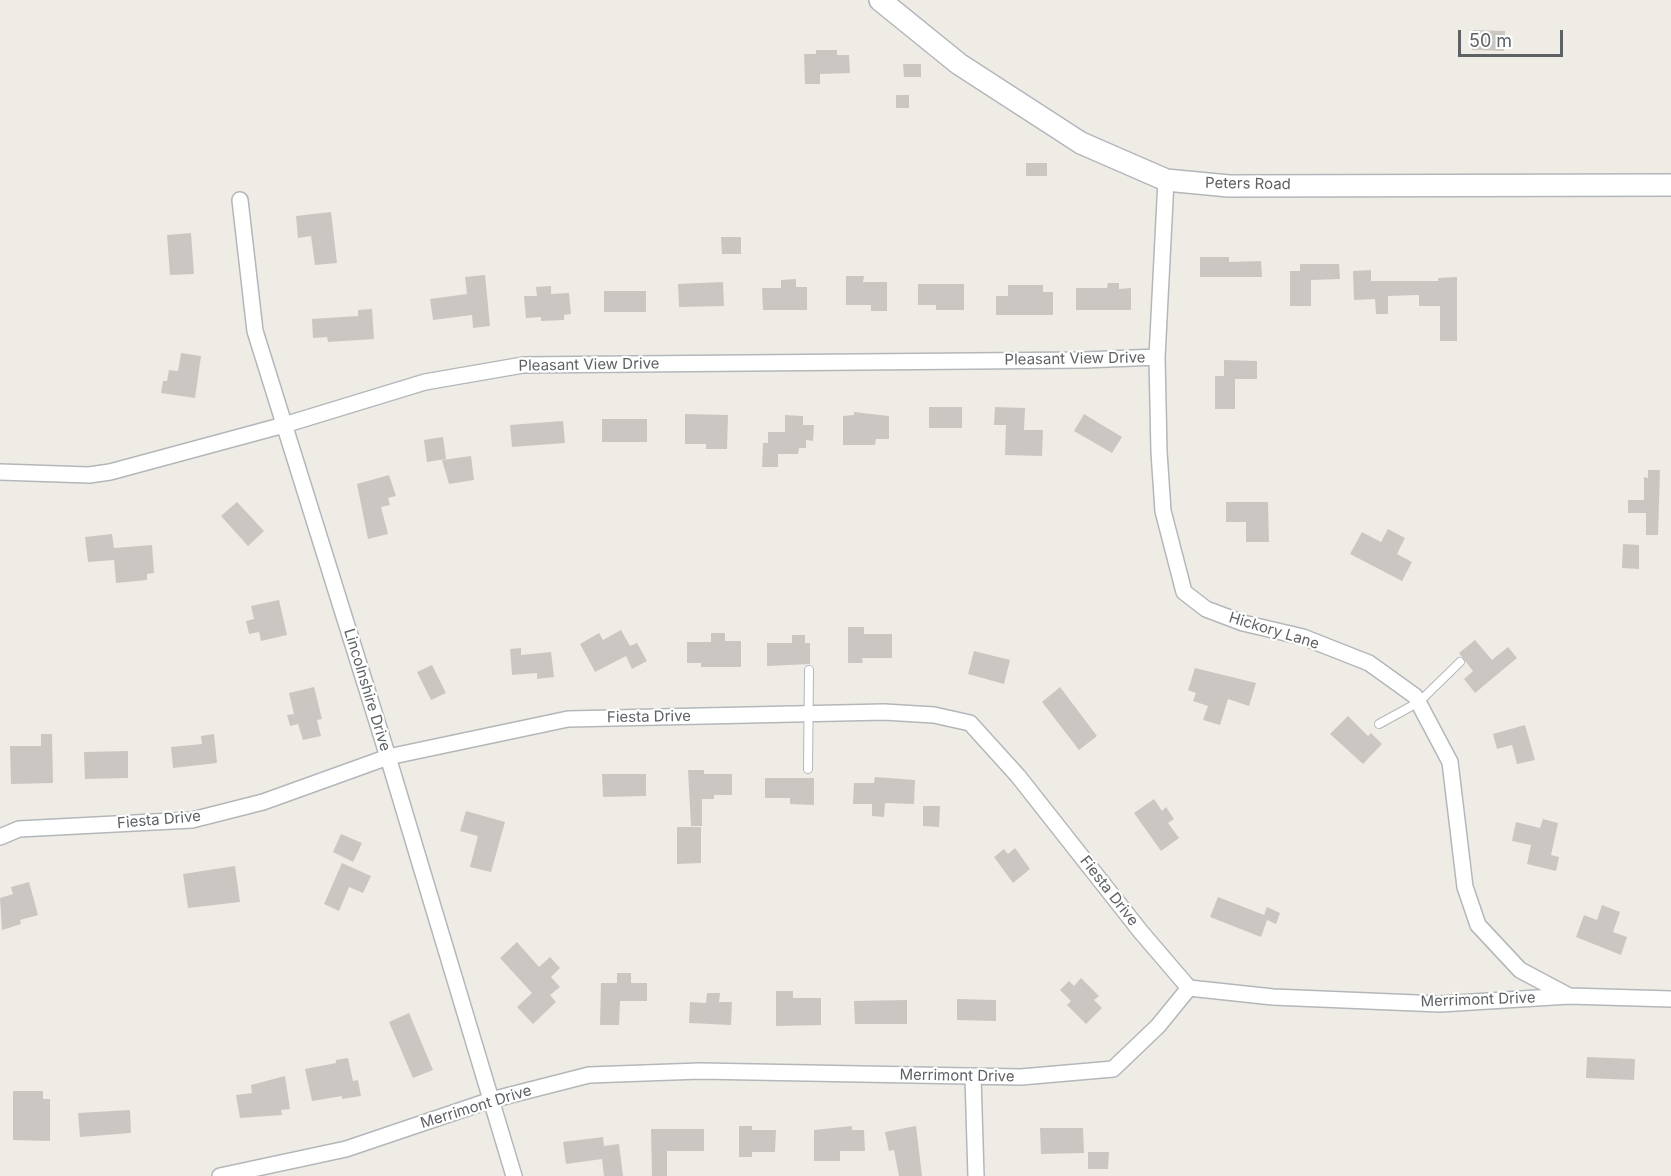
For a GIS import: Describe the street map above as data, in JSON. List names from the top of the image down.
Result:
{
  "streets": {
    "street": [
      "Peters Road",
      "Pleasant View Drive",
      "Hickory Lane",
      "Lincolnshire Drive",
      "Fiesta Drive",
      "Merrimont Drive"
    ]
  },
  "crossings": [
    ["Peters Road", "Hickory Lane"],
    ["Pleasant View Drive", "Hickory Lane"],
    ["Pleasant View Drive", "Lincolnshire Drive"],
    ["Hickory Lane", "Merrimont Drive"],
    ["Lincolnshire Drive", "Fiesta Drive"],
    ["Lincolnshire Drive", "Merrimont Drive"],
    ["Fiesta Drive", "Merrimont Drive"]
  ],
  "scale_bar": "50 m"
}
